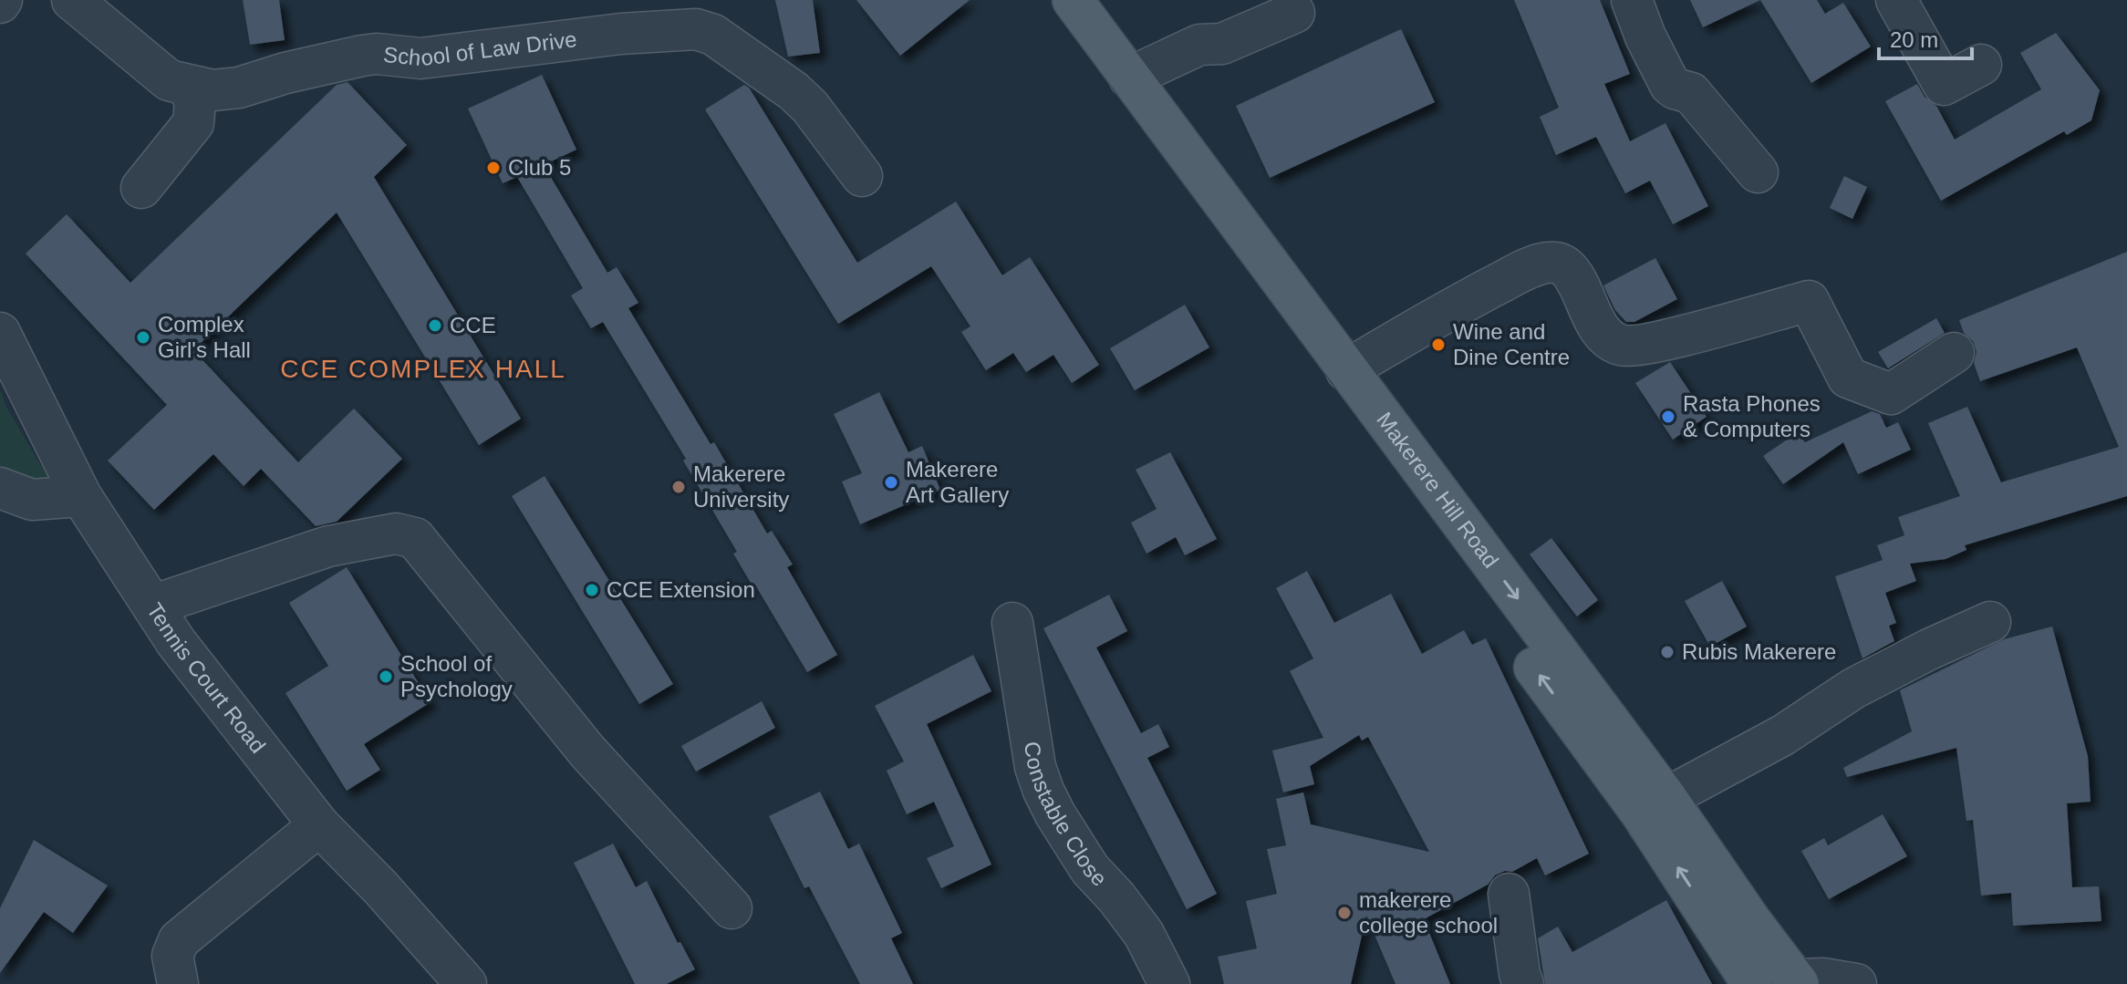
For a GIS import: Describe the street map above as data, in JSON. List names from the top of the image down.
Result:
{
  "streets": {
    "main road": ["Makerere Hill Road"],
    "street": ["School of Law Drive", "Tennis Court Road", "Constable Close"]
  },
  "districts": ["CCE COMPLEX HALL"],
  "places": [
    "Club 5",
    "CCE",
    "Complex Girl's Hall",
    "Wine and Dine Centre",
    "Rasta Phones & Computers",
    "Makerere Art Gallery",
    "Makerere University",
    "CCE Extension",
    "Rubis Makerere",
    "School of Psychology",
    "makerere college school"
  ],
  "scale_bar": "20 m"
}
